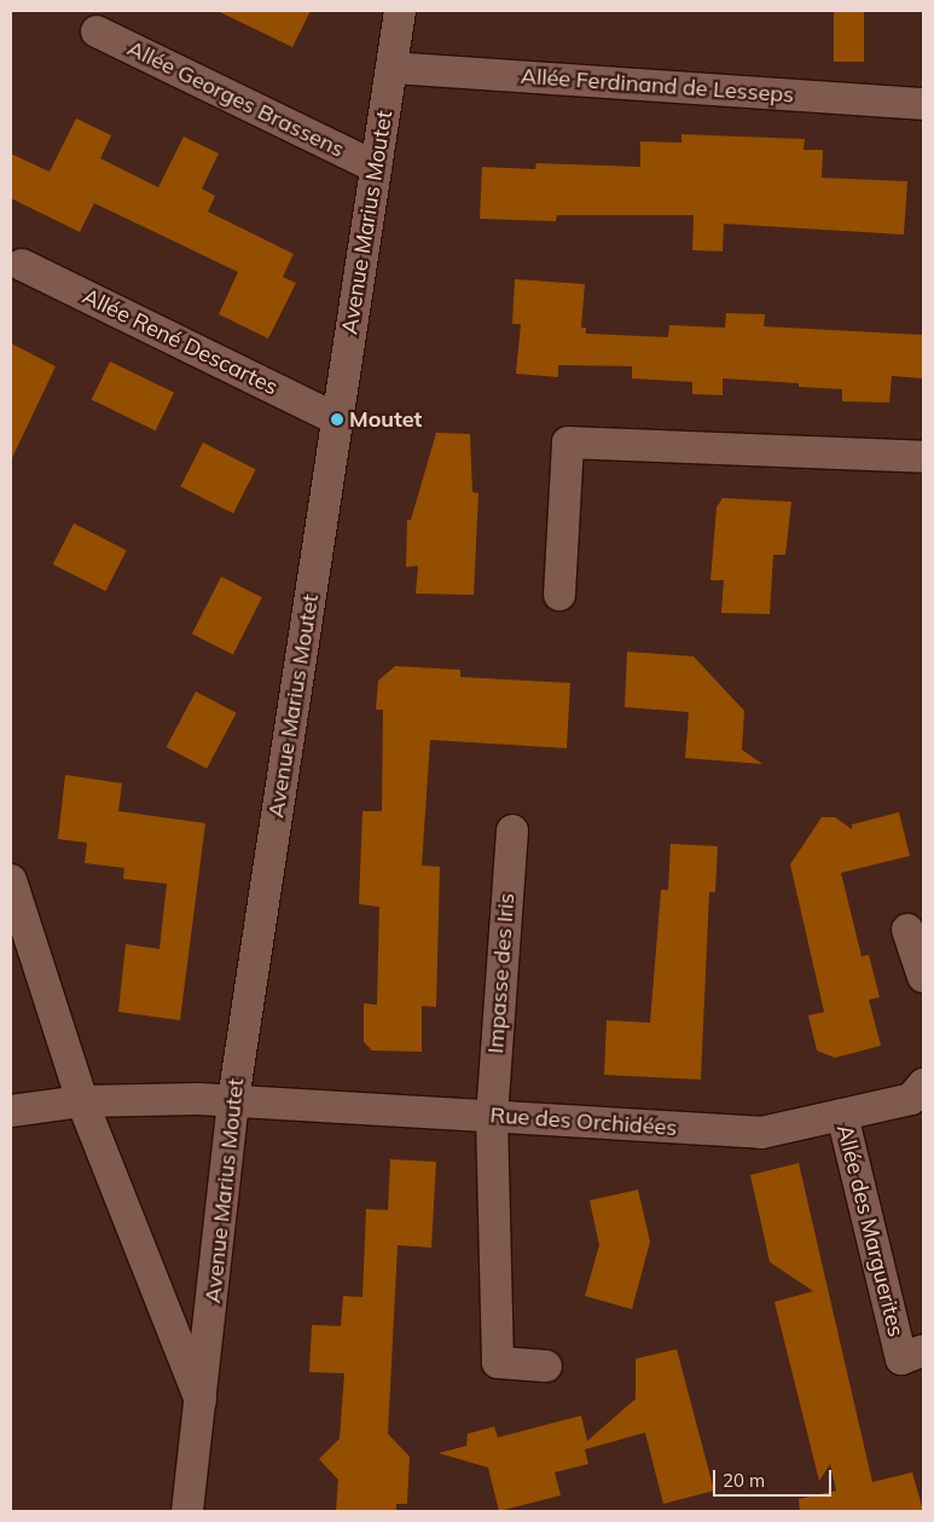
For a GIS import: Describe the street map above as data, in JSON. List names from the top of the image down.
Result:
{
  "streets": {
    "street": [
      "Allée Ferdinand de Lesseps",
      "Allée Georges Brassens",
      "Avenue Marius Moutet",
      "Allée René Descartes",
      "Impasse des Iris",
      "Rue des Orchidées",
      "Allée des Marguerites"
    ]
  },
  "crossings": [
    ["Allée Ferdinand de Lesseps", "Avenue Marius Moutet"],
    ["Allée Georges Brassens", "Avenue Marius Moutet"],
    ["Avenue Marius Moutet", "Allée René Descartes"],
    ["Avenue Marius Moutet", "Rue des Orchidées"],
    ["Impasse des Iris", "Rue des Orchidées"],
    ["Rue des Orchidées", "Allée des Marguerites"]
  ],
  "places": ["Moutet"],
  "scale_bar": "20 m"
}
